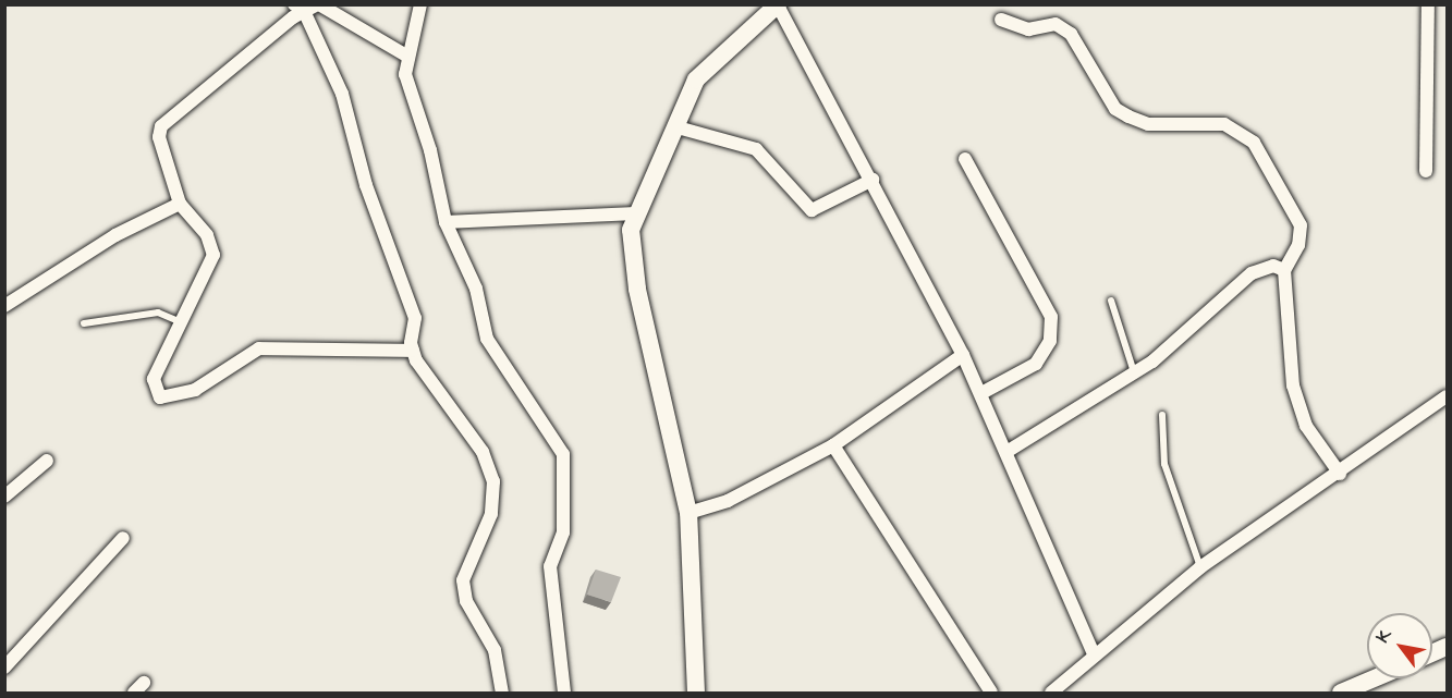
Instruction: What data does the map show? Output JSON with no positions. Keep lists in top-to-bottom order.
{
  "north": "top left"
}
